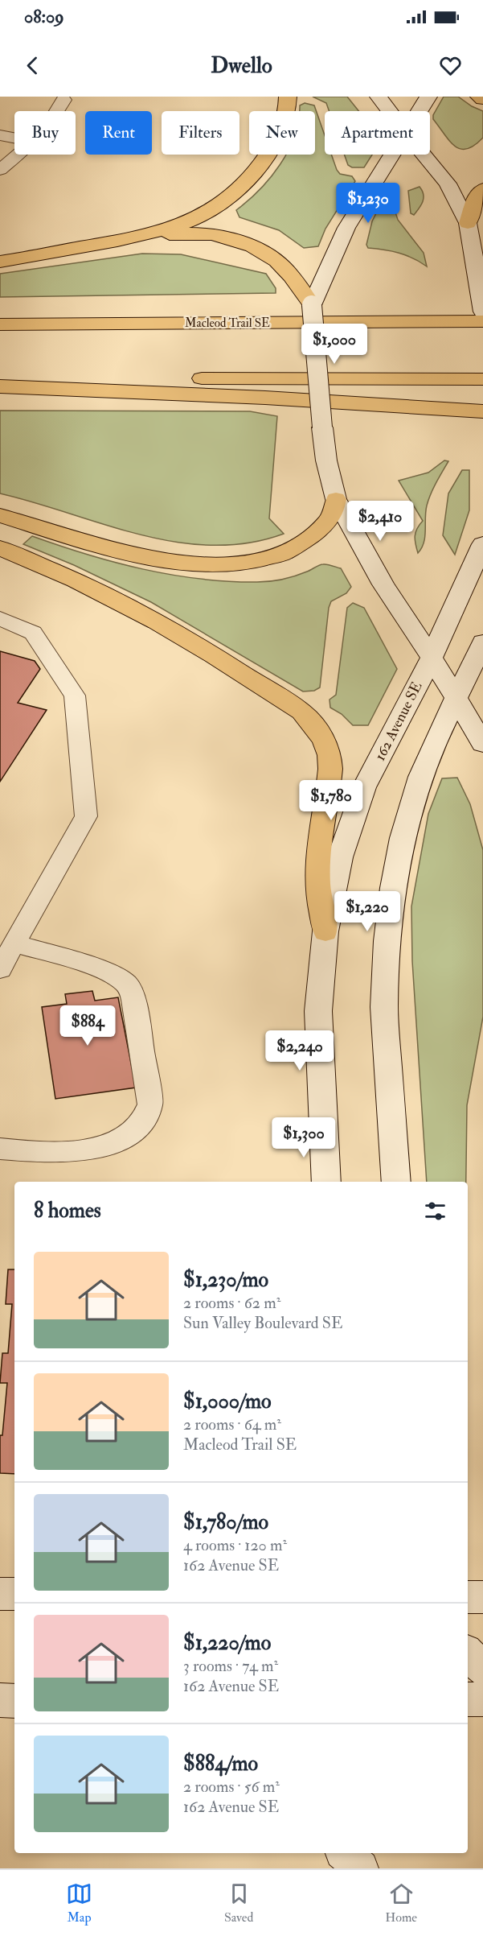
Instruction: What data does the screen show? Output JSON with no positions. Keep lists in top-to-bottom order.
{
  "streets": {
    "highway": ["Macleod Trail SE"],
    "main road": ["162 Avenue SE"]
  },
  "page": {
    "status": "08:09",
    "header": "Dwello",
    "chip": [
      "Buy",
      "Rent",
      "Filters",
      "New",
      "Apartment"
    ],
    "price": [
      "$1,230",
      "$1,000",
      "$2,410",
      "$1,780",
      "$1,220",
      "$884",
      "$2,240",
      "$1,300"
    ],
    "heading": "8 homes",
    "list": [
      {
        "name": "$1,230/mo",
        "note": "2 rooms · 62 m² · Sun Valley Boulevard SE"
      },
      {
        "name": "$1,000/mo",
        "note": "2 rooms · 64 m² · Macleod Trail SE"
      },
      {
        "name": "$1,780/mo",
        "note": "4 rooms · 120 m² · 162 Avenue SE"
      },
      {
        "name": "$1,220/mo",
        "note": "3 rooms · 74 m² · 162 Avenue SE"
      },
      {
        "name": "$884/mo",
        "note": "2 rooms · 56 m² · 162 Avenue SE"
      }
    ],
    "tabs": ["Map", "Saved", "Home"]
  }
}
